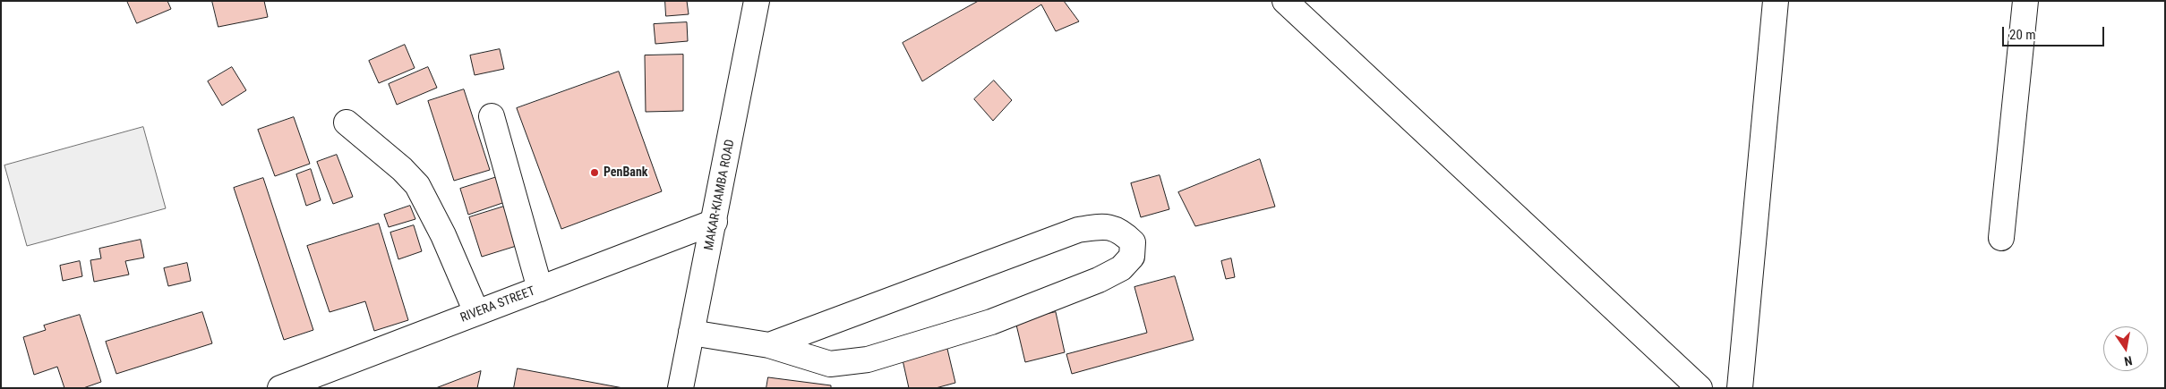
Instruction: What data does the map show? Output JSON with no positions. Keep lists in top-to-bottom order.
{
  "streets": {
    "street": ["MAKAR-KIAMBA ROAD", "RIVERA STREET"]
  },
  "crossings": [
    ["MAKAR-KIAMBA ROAD", "RIVERA STREET"]
  ],
  "places": ["PenBank"],
  "scale_bar": "20 m",
  "north": "bottom"
}
